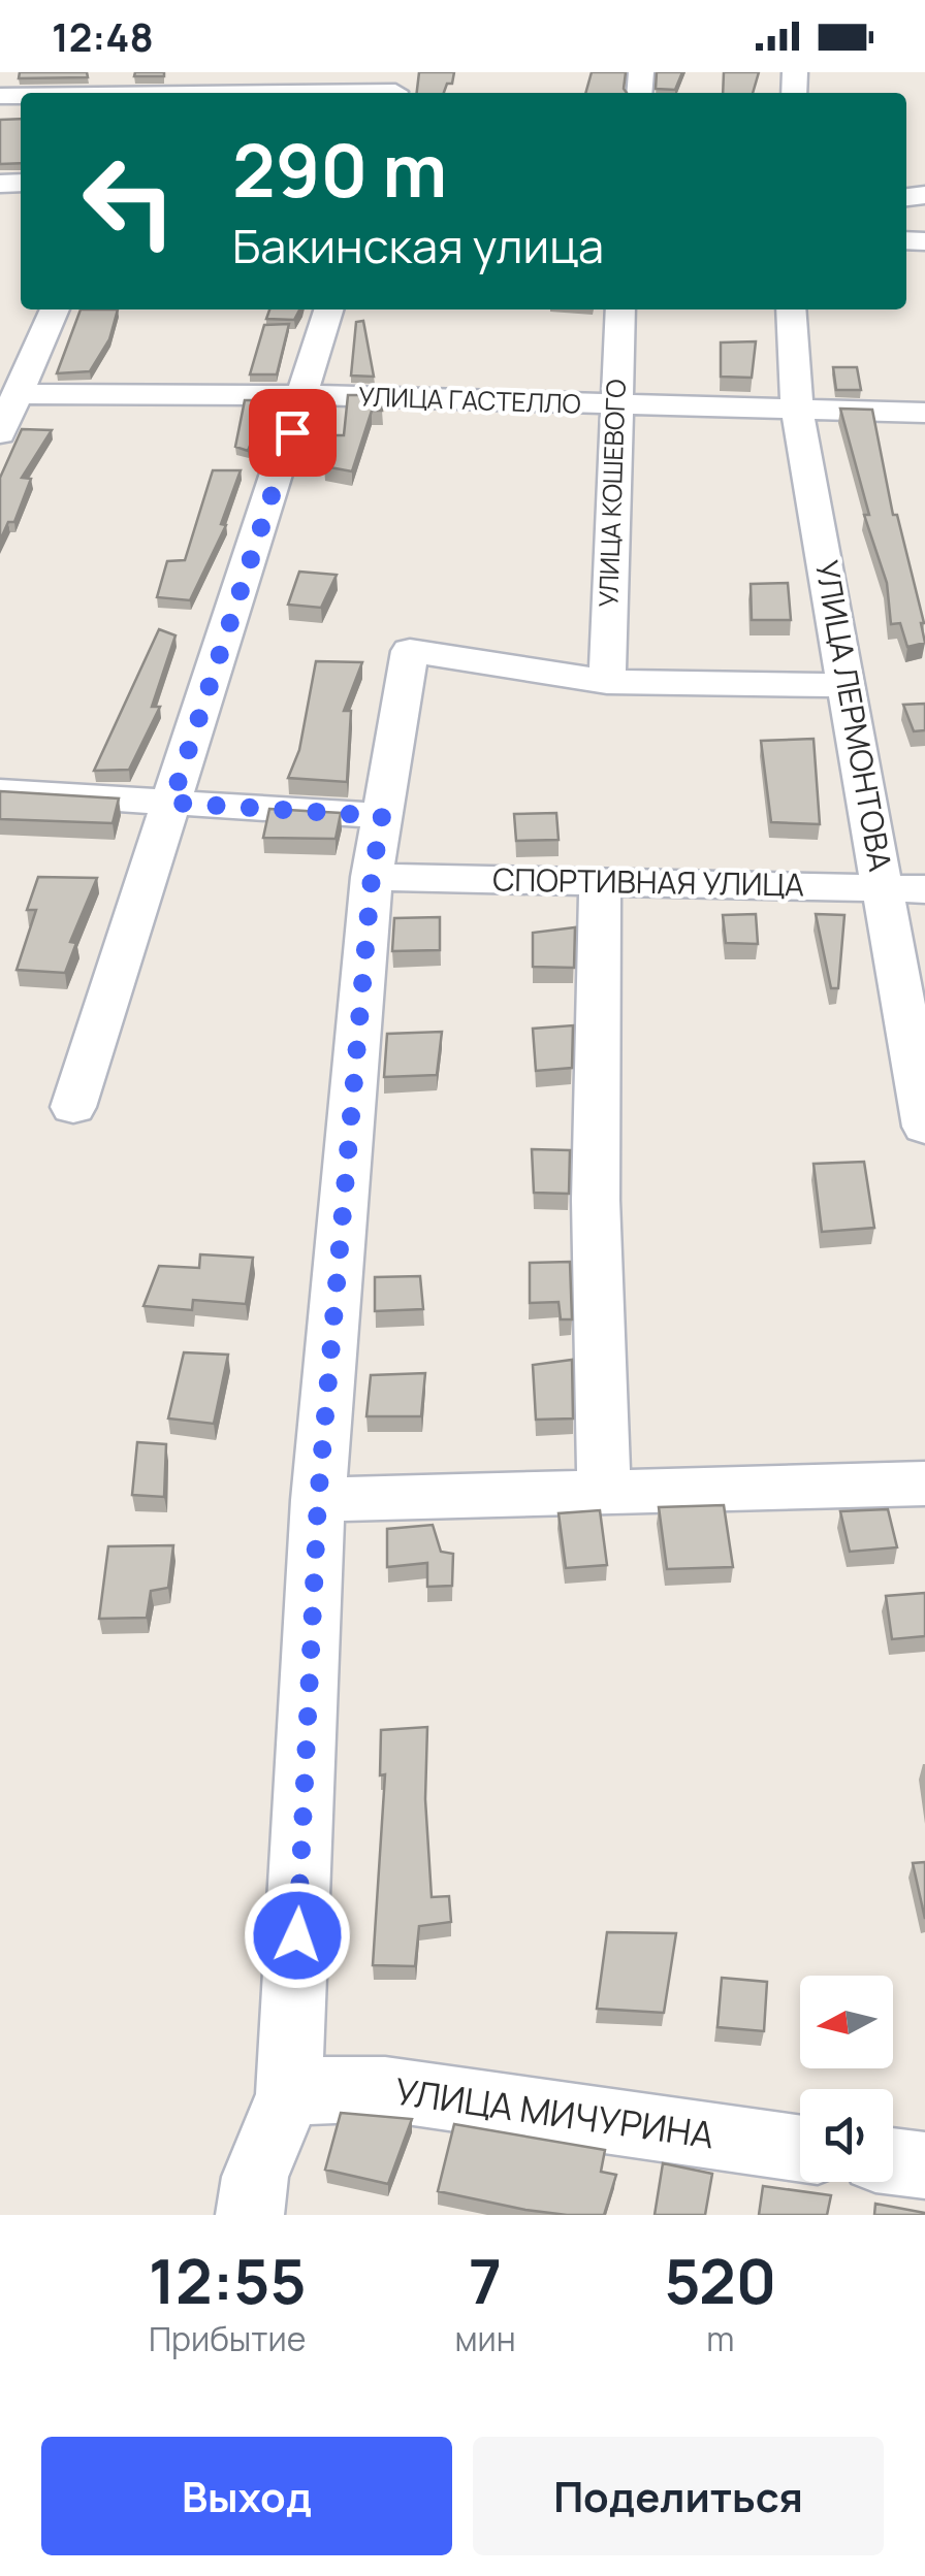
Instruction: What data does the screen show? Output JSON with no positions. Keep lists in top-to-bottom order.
{
  "streets": {
    "street": [
      "УЛИЦА ГАСТЕЛЛО",
      "УЛИЦА КОШЕВОГО",
      "УЛИЦА ЛЕРМОНТОВА",
      "СПОРТИВНАЯ УЛИЦА",
      "УЛИЦА МИЧУРИНА"
    ]
  },
  "crossings": [
    ["УЛИЦА ГАСТЕЛЛО", "УЛИЦА КОШЕВОГО"],
    ["УЛИЦА ГАСТЕЛЛО", "УЛИЦА ЛЕРМОНТОВА"],
    ["УЛИЦА ЛЕРМОНТОВА", "СПОРТИВНАЯ УЛИЦА"]
  ],
  "north": "left",
  "page": {
    "status": "12:48",
    "turn": ["290 m", "Бакинская улица"],
    "eta": [
      "12:55",
      "Прибытие",
      "7",
      "мин",
      "520",
      "m"
    ],
    "buttons": ["Выход", "Поделиться"]
  }
}
